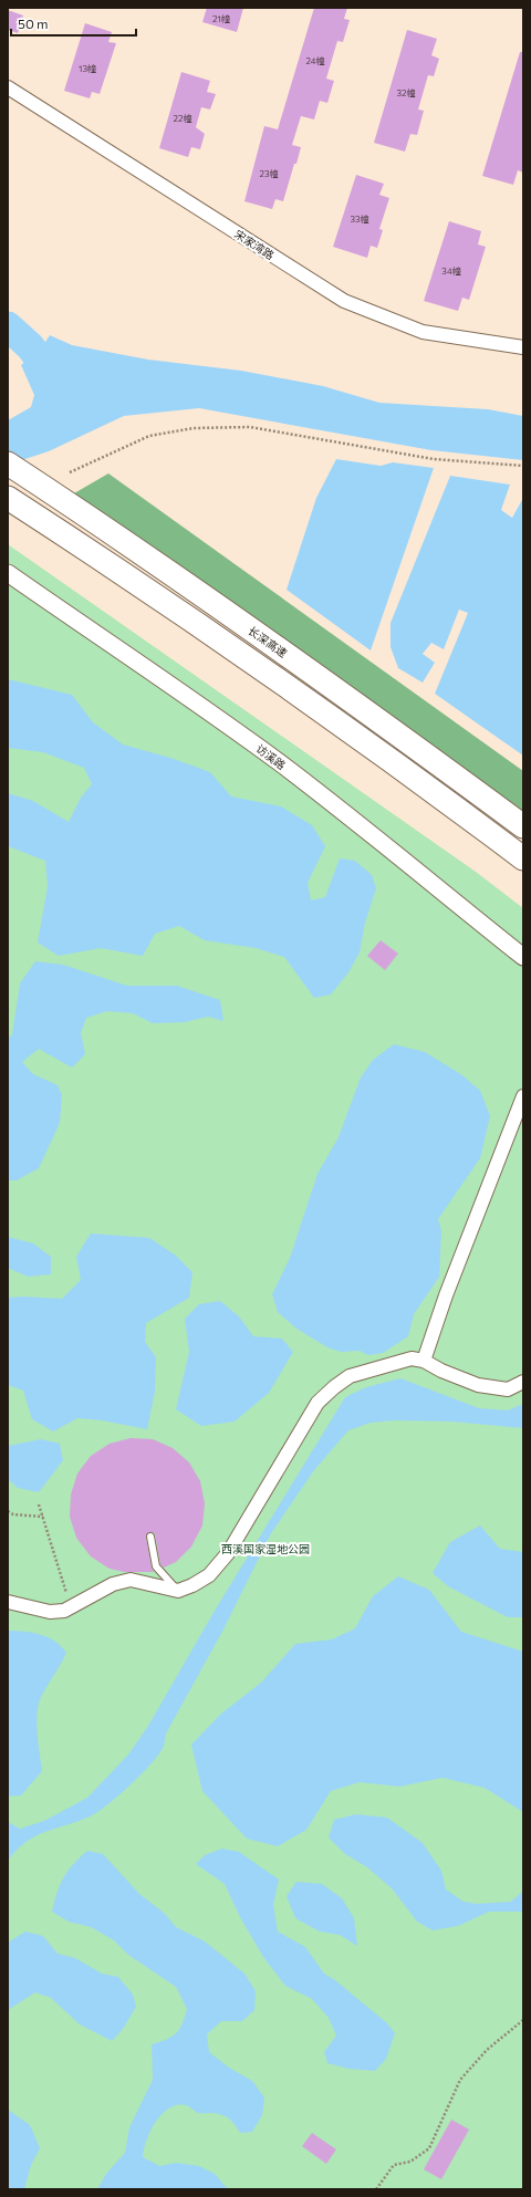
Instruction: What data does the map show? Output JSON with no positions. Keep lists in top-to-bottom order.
{
  "streets": {
    "highway": ["长深高速"],
    "street": ["宋家湾路", "访溪路"]
  },
  "parks": ["西溪国家湿地公园"],
  "house_numbers": [
    "21幢",
    "24幢",
    "13幢",
    "32幢",
    "22幢",
    "23幢",
    "33幢",
    "34幢"
  ],
  "scale_bar": "50 m"
}
